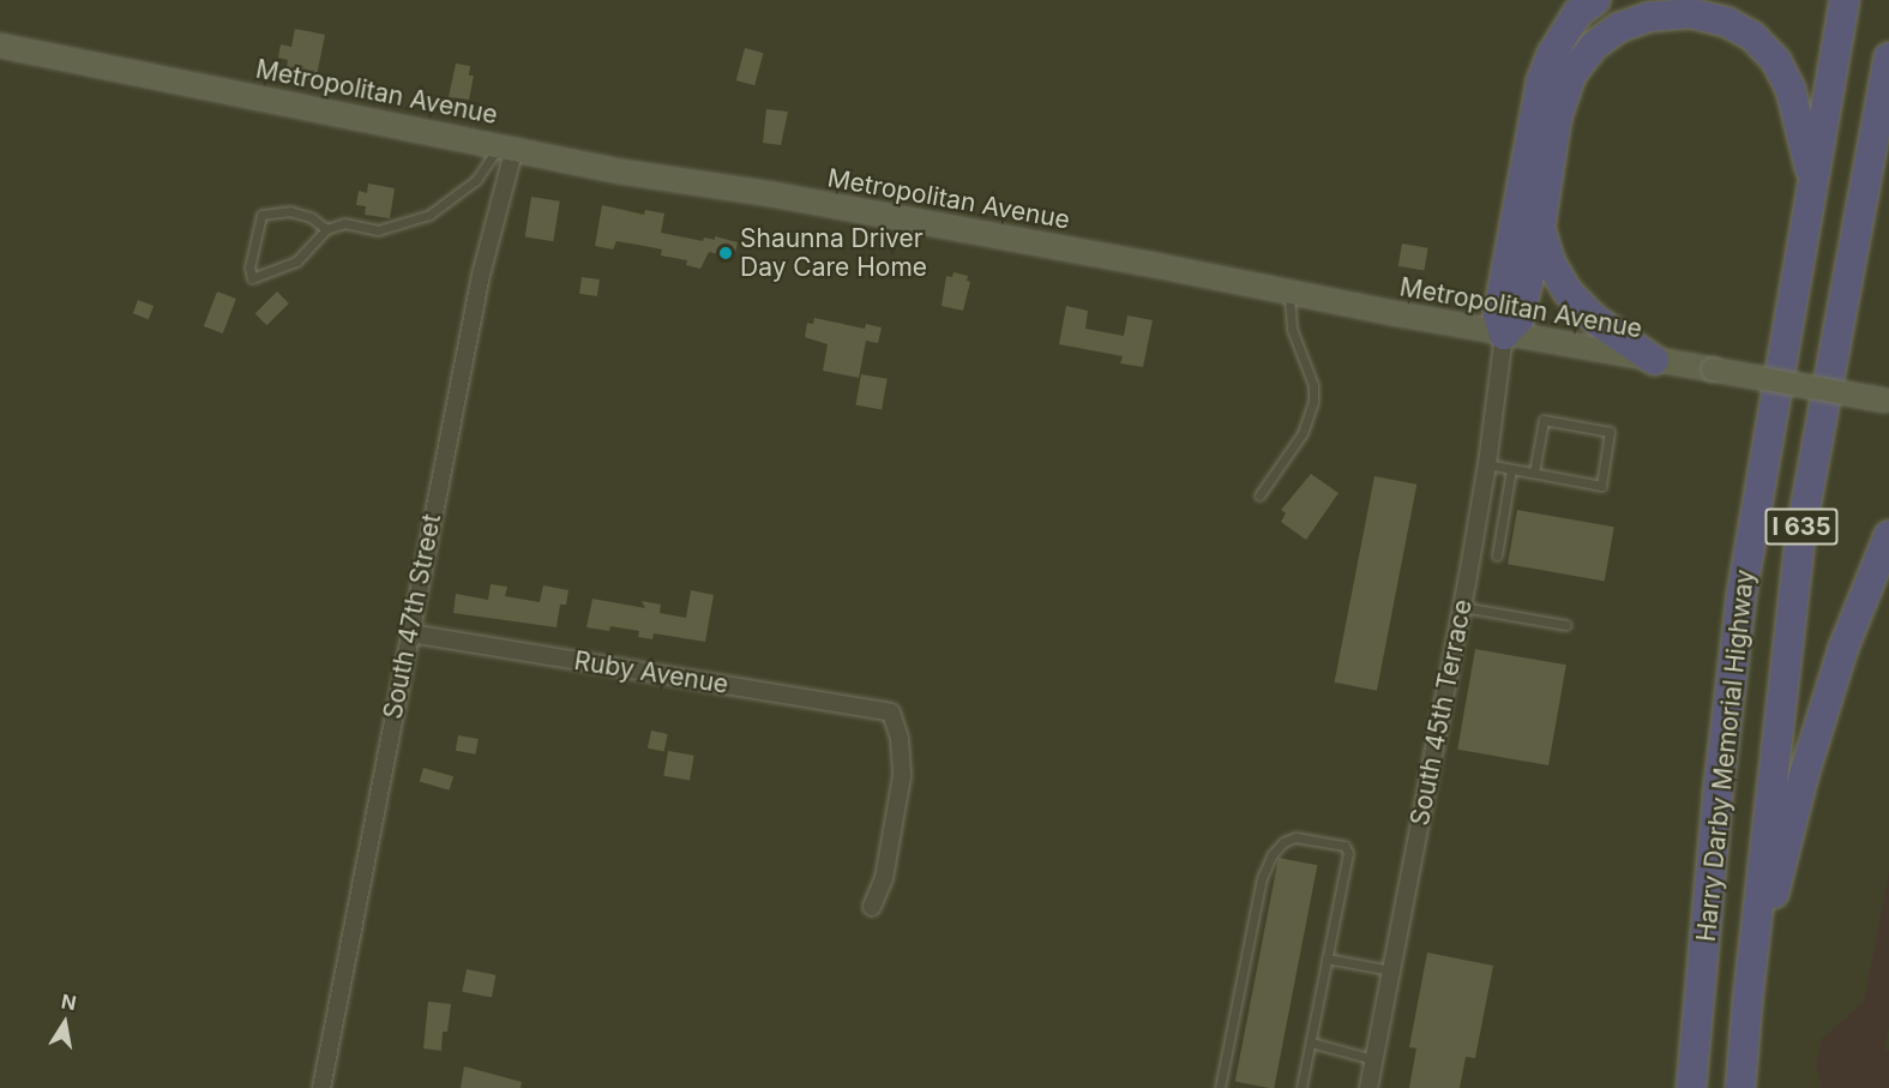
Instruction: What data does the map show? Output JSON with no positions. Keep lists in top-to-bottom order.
{
  "streets": {
    "highway": ["I 635", "Harry Darby Memorial Highway"],
    "main road": ["Metropolitan Avenue"],
    "street": ["South 47th Street", "Ruby Avenue", "South 45th Terrace"]
  },
  "crossings": [
    ["Metropolitan Avenue", "South 47th Street"],
    ["Metropolitan Avenue", "South 45th Terrace"],
    ["South 47th Street", "Ruby Avenue"]
  ],
  "places": ["Shaunna Driver Day Care Home"],
  "north": "top"
}
